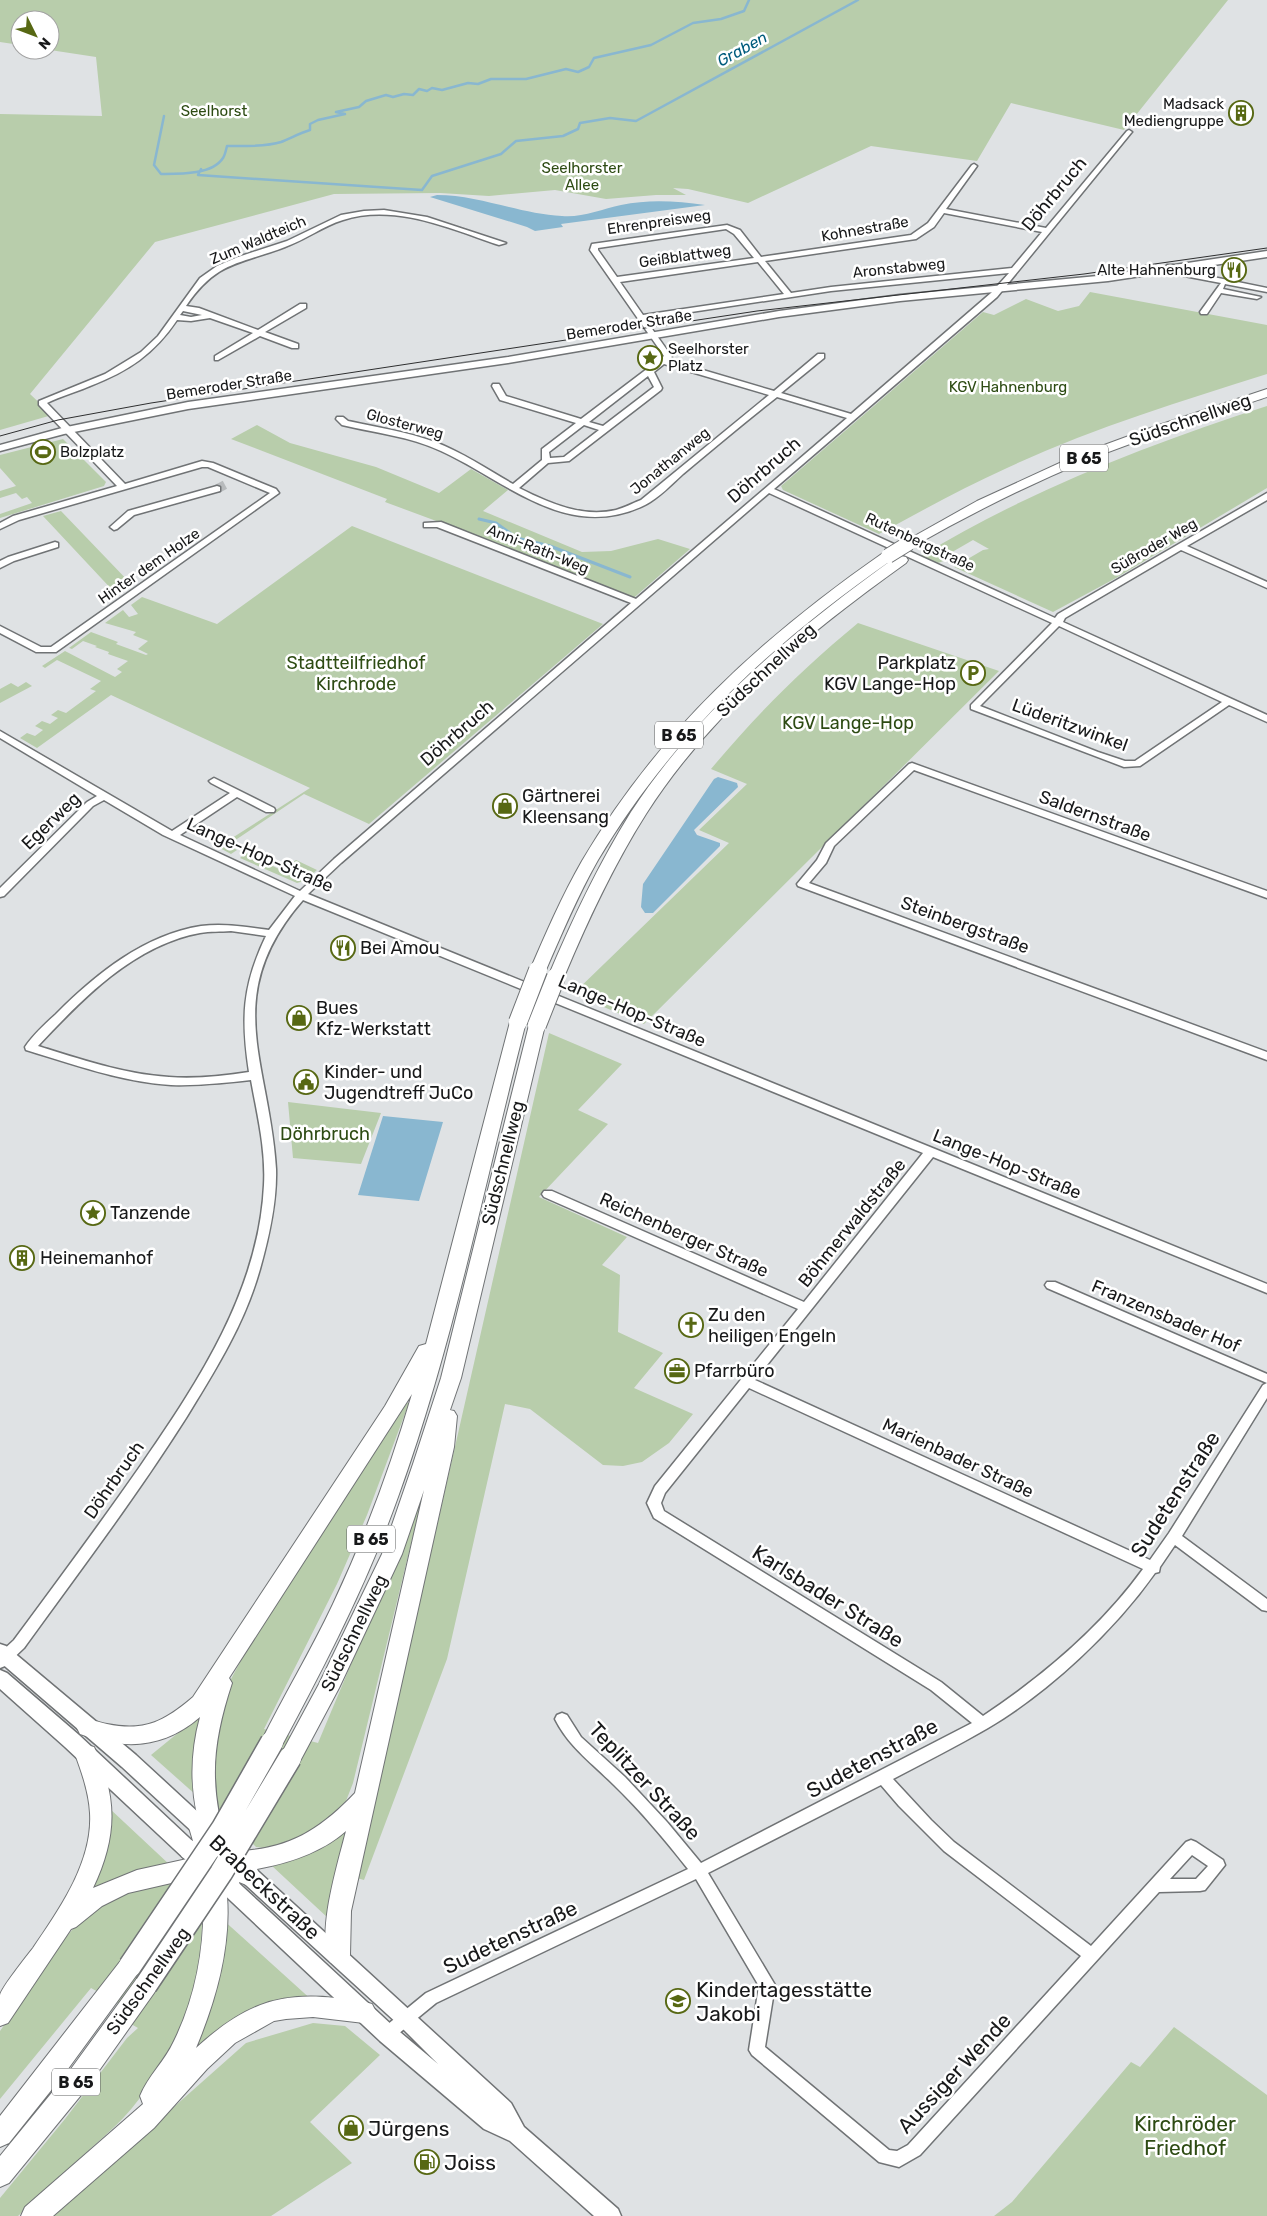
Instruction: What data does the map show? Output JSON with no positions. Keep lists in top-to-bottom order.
{
  "streets": {
    "highway": ["Südschnellweg", "B 65"],
    "main road": ["Bemeroder Straße", "Brabeckstraße"],
    "street": [
      "Döhrbruch",
      "Ehrenpreisweg",
      "Kohnestraße",
      "Zum Waldteich",
      "Geißblattweg",
      "Aronstabweg",
      "Glosterweg",
      "Jonathanweg",
      "Rutenbergstraße",
      "Süßroder Weg",
      "Anni-Rath-Weg",
      "Hinter dem Holze",
      "Lüderitzwinkel",
      "Saldernstraße",
      "Egerweg",
      "Lange-Hop-Straße",
      "Steinbergstraße",
      "Böhmerwaldstraße",
      "Reichenberger Straße",
      "Franzensbader Hof",
      "Marienbader Straße",
      "Sudetenstraße",
      "Karlsbader Straße",
      "Teplitzer Straße",
      "Aussiger Wende"
    ]
  },
  "crossings": [
    ["Döhrbruch", "Aronstabweg"],
    ["Döhrbruch", "Bemeroder Straße"],
    ["Döhrbruch", "Rutenbergstraße"],
    ["Döhrbruch", "Anni-Rath-Weg"],
    ["Döhrbruch", "Lange-Hop-Straße"],
    ["Döhrbruch", "Brabeckstraße"],
    ["Ehrenpreisweg", "Kohnestraße"],
    ["Ehrenpreisweg", "Geißblattweg"],
    ["Kohnestraße", "Geißblattweg"],
    ["Zum Waldteich", "Bemeroder Straße"],
    ["Glosterweg", "Jonathanweg"],
    ["Rutenbergstraße", "Süßroder Weg"],
    ["Rutenbergstraße", "Lüderitzwinkel"],
    ["Süßroder Weg", "Lüderitzwinkel"],
    ["Saldernstraße", "Steinbergstraße"],
    ["Egerweg", "Lange-Hop-Straße"],
    ["Lange-Hop-Straße", "Böhmerwaldstraße"],
    ["Böhmerwaldstraße", "Reichenberger Straße"],
    ["Böhmerwaldstraße", "Marienbader Straße"],
    ["Böhmerwaldstraße", "Karlsbader Straße"],
    ["Marienbader Straße", "Sudetenstraße"],
    ["Sudetenstraße", "Karlsbader Straße"],
    ["Sudetenstraße", "Teplitzer Straße"],
    ["Sudetenstraße", "Brabeckstraße"],
    ["Sudetenstraße", "Aussiger Wende"],
    ["Teplitzer Straße", "Aussiger Wende"]
  ],
  "water": ["Graben"],
  "parks": [
    "Seelhorst",
    "Seelhorster Allee",
    "KGV Hahnenburg",
    "Stadtteilfriedhof Kirchrode",
    "KGV Lange-Hop",
    "Döhrbruch",
    "Kirchröder Friedhof"
  ],
  "places": {
    "building": ["Madsack Mediengruppe", "Heinemanhof"],
    "restaurant": ["Alte Hahnenburg", "Bei Amou"],
    "place": ["Seelhorster Platz", "Tanzende"],
    "sports": ["Bolzplatz"],
    "parking": ["Parkplatz KGV Lange-Hop"],
    "shop": ["Gärtnerei Kleensang", "Bues Kfz-Werkstatt", "Jürgens"],
    "public building": ["Kinder- und Jugendtreff JuCo"],
    "church": ["Zu den heiligen Engeln"],
    "office": ["Pfarrbüro"],
    "school or university": ["Kindertagesstätte Jakobi"],
    "fuel station": ["Joiss"]
  },
  "north": "bottom right"
}
